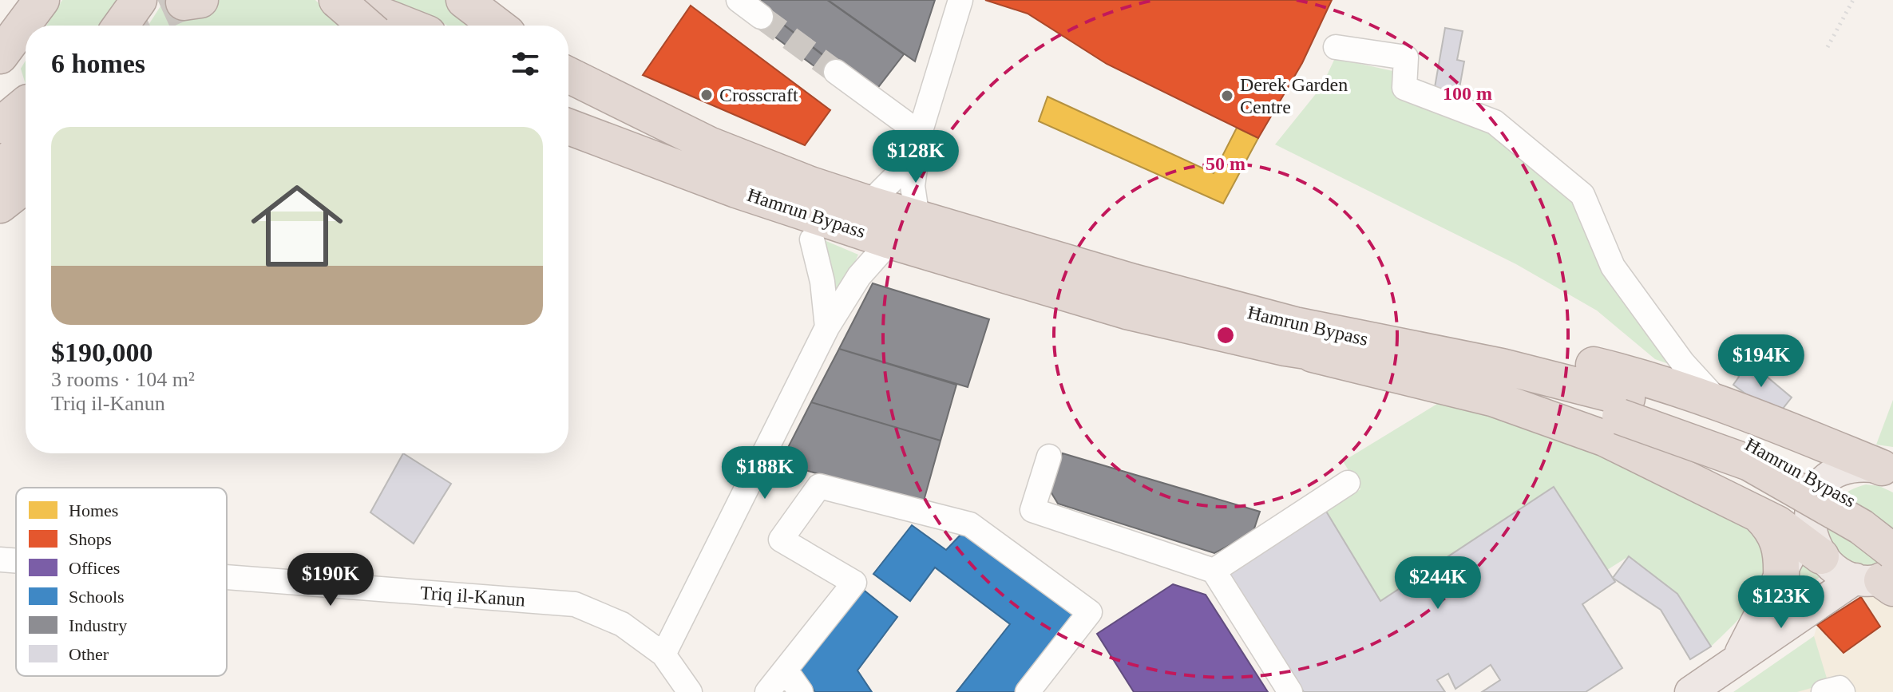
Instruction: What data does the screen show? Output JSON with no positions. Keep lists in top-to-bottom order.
{
  "streets": {
    "highway": ["Ħamrun Bypass"],
    "street": ["Triq il-Kanun"]
  },
  "places": ["Crosscraft", "Derek Garden Centre"],
  "legend": [
    "Homes",
    "Shops",
    "Offices",
    "Schools",
    "Industry",
    "Other"
  ],
  "page": {
    "heading": "6 homes",
    "list": [
      {
        "name": "$190,000",
        "note": "3 rooms · 104 m² · Triq il-Kanun"
      }
    ],
    "price": [
      "$128K",
      "$194K",
      "$188K",
      "$190K",
      "$244K",
      "$123K"
    ]
  },
  "rings": ["100 m", "50 m"]
}
